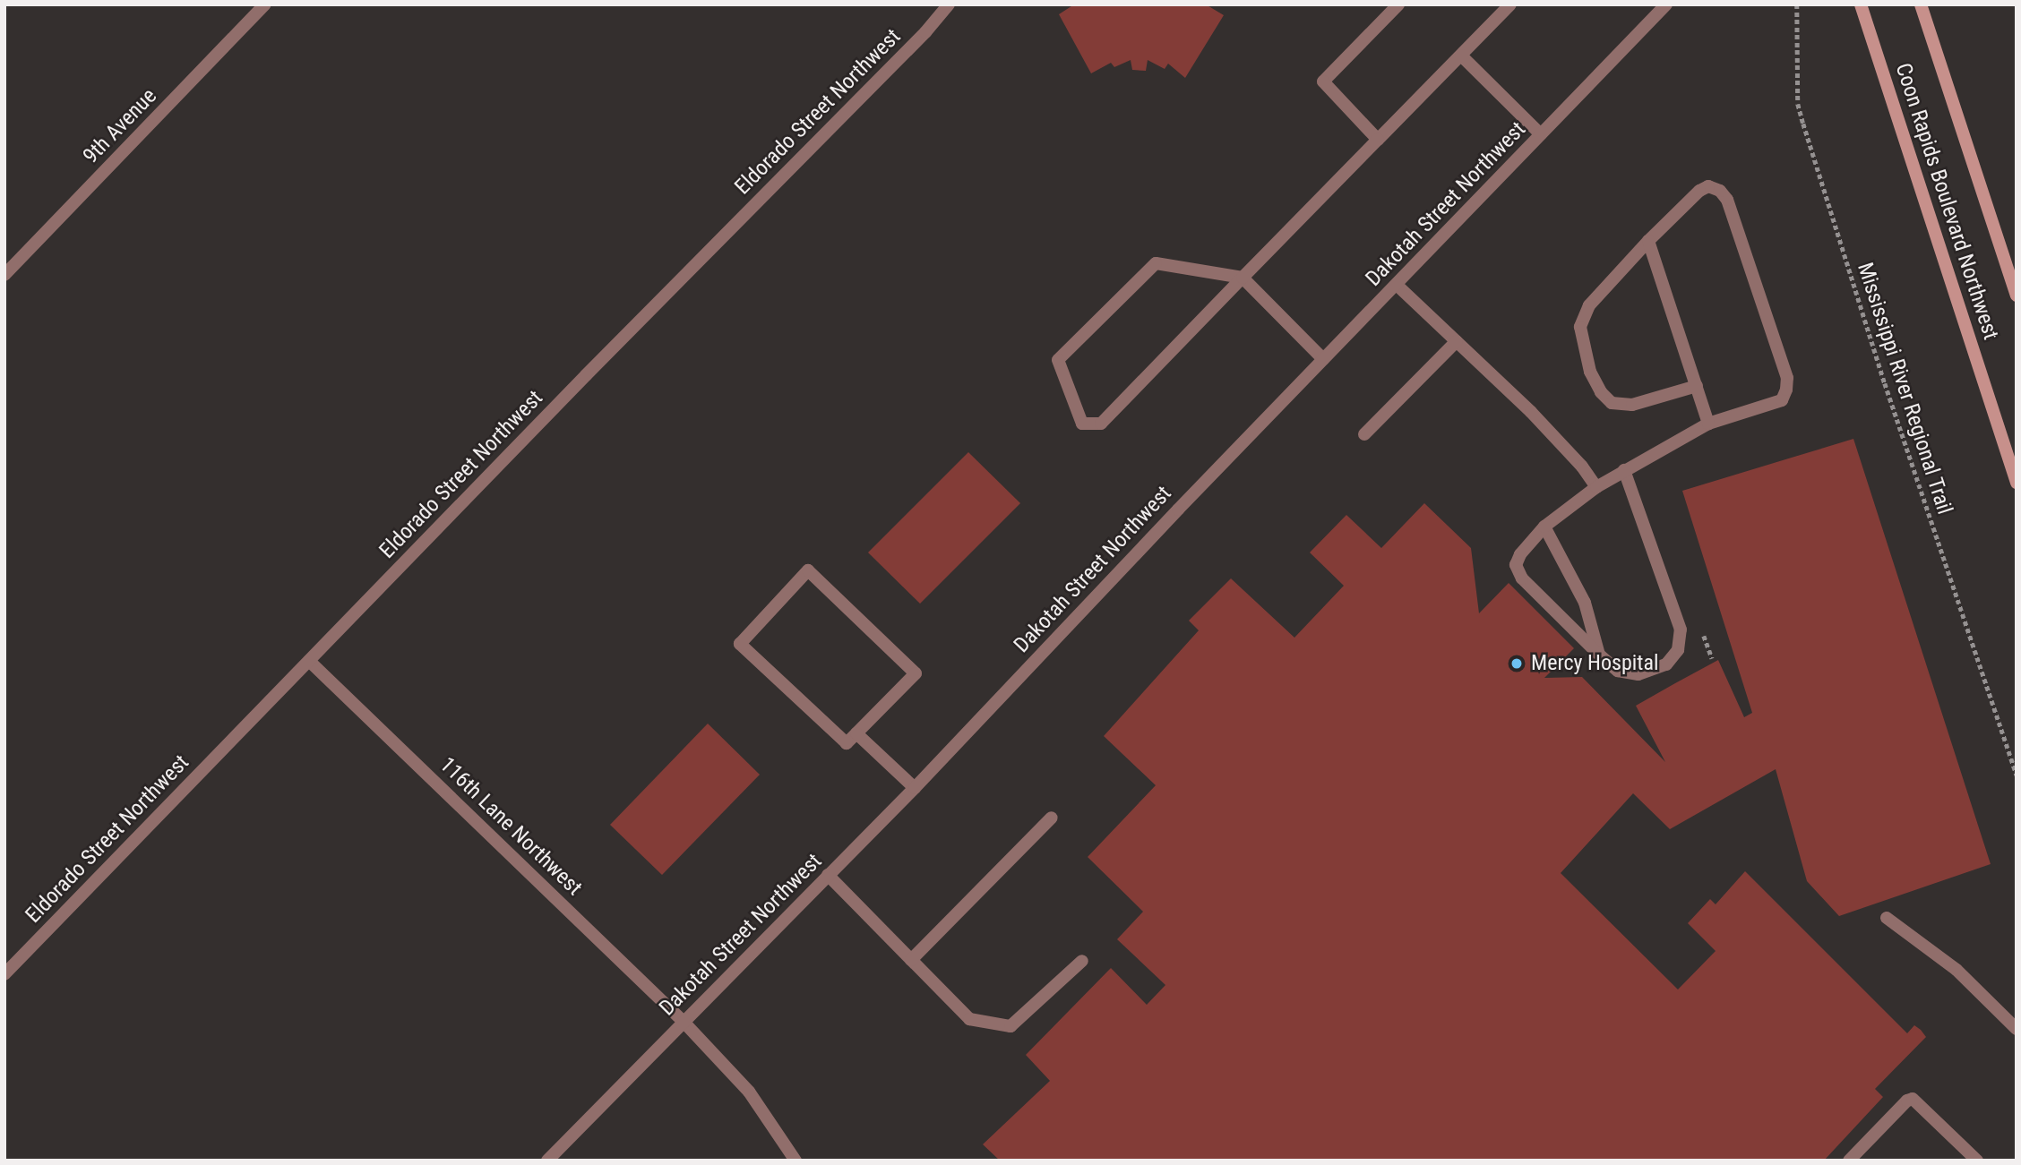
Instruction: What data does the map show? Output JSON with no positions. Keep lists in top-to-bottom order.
{
  "streets": {
    "main road": ["Coon Rapids Boulevard Northwest"],
    "street": [
      "Eldorado Street Northwest",
      "9th Avenue",
      "Dakotah Street Northwest",
      "116th Lane Northwest"
    ],
    "path": ["Mississippi River Regional Trail"]
  },
  "crossings": [
    ["Eldorado Street Northwest", "116th Lane Northwest"],
    ["Dakotah Street Northwest", "116th Lane Northwest"]
  ],
  "places": ["Mercy Hospital"]
}
